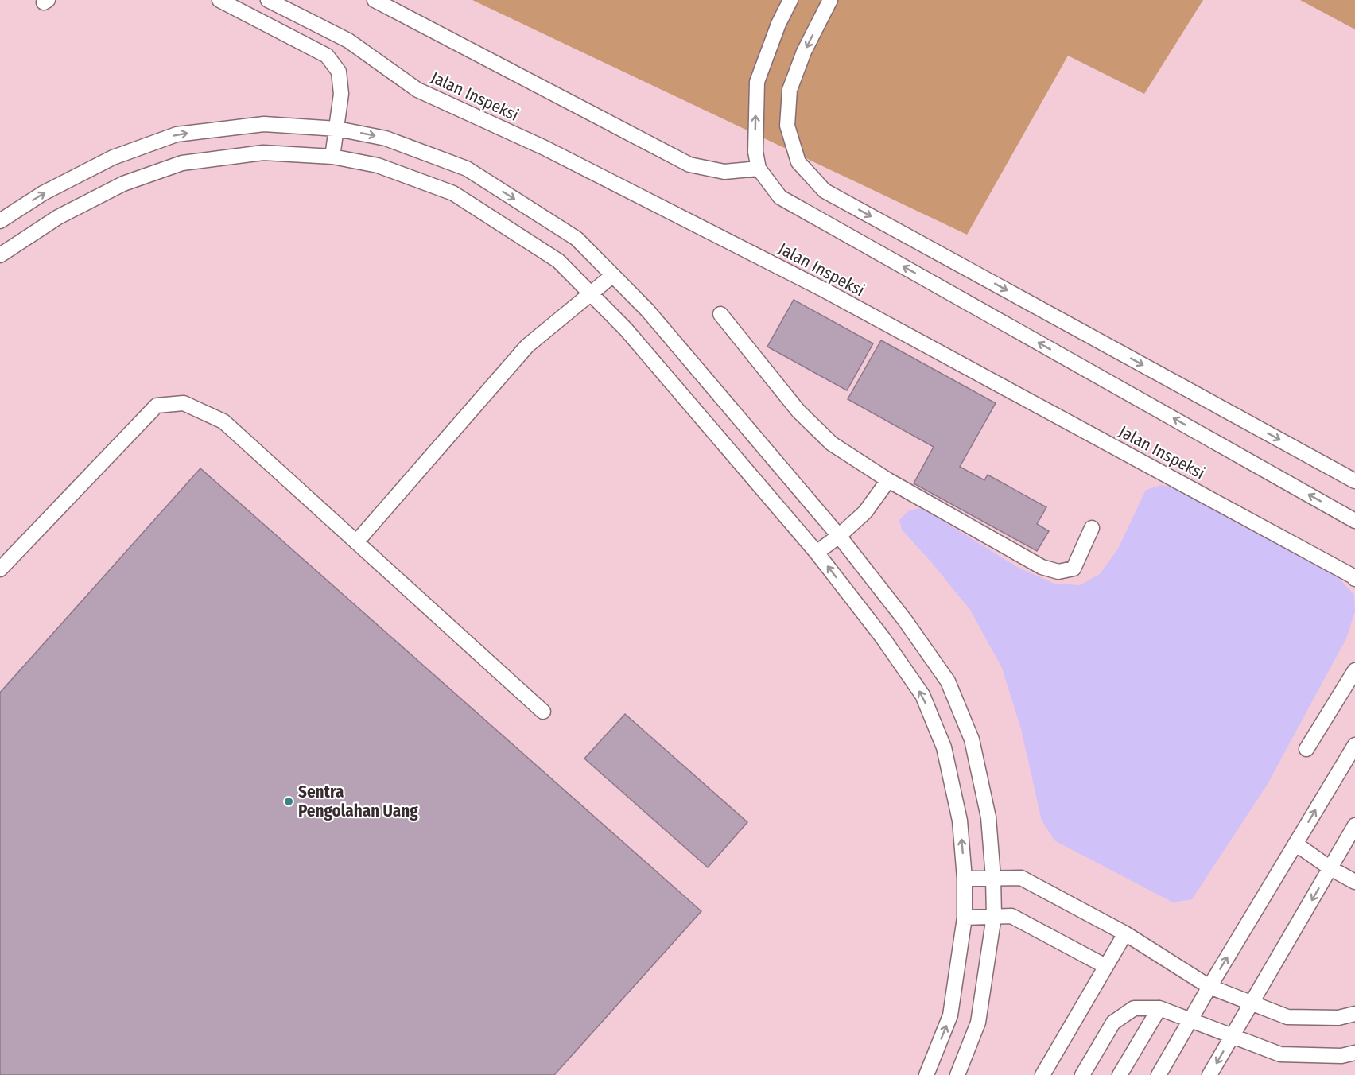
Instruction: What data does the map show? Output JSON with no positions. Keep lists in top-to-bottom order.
{
  "streets": {
    "lane": ["Jalan Inspeksi"]
  },
  "places": ["Sentra Pengolahan Uang"]
}
